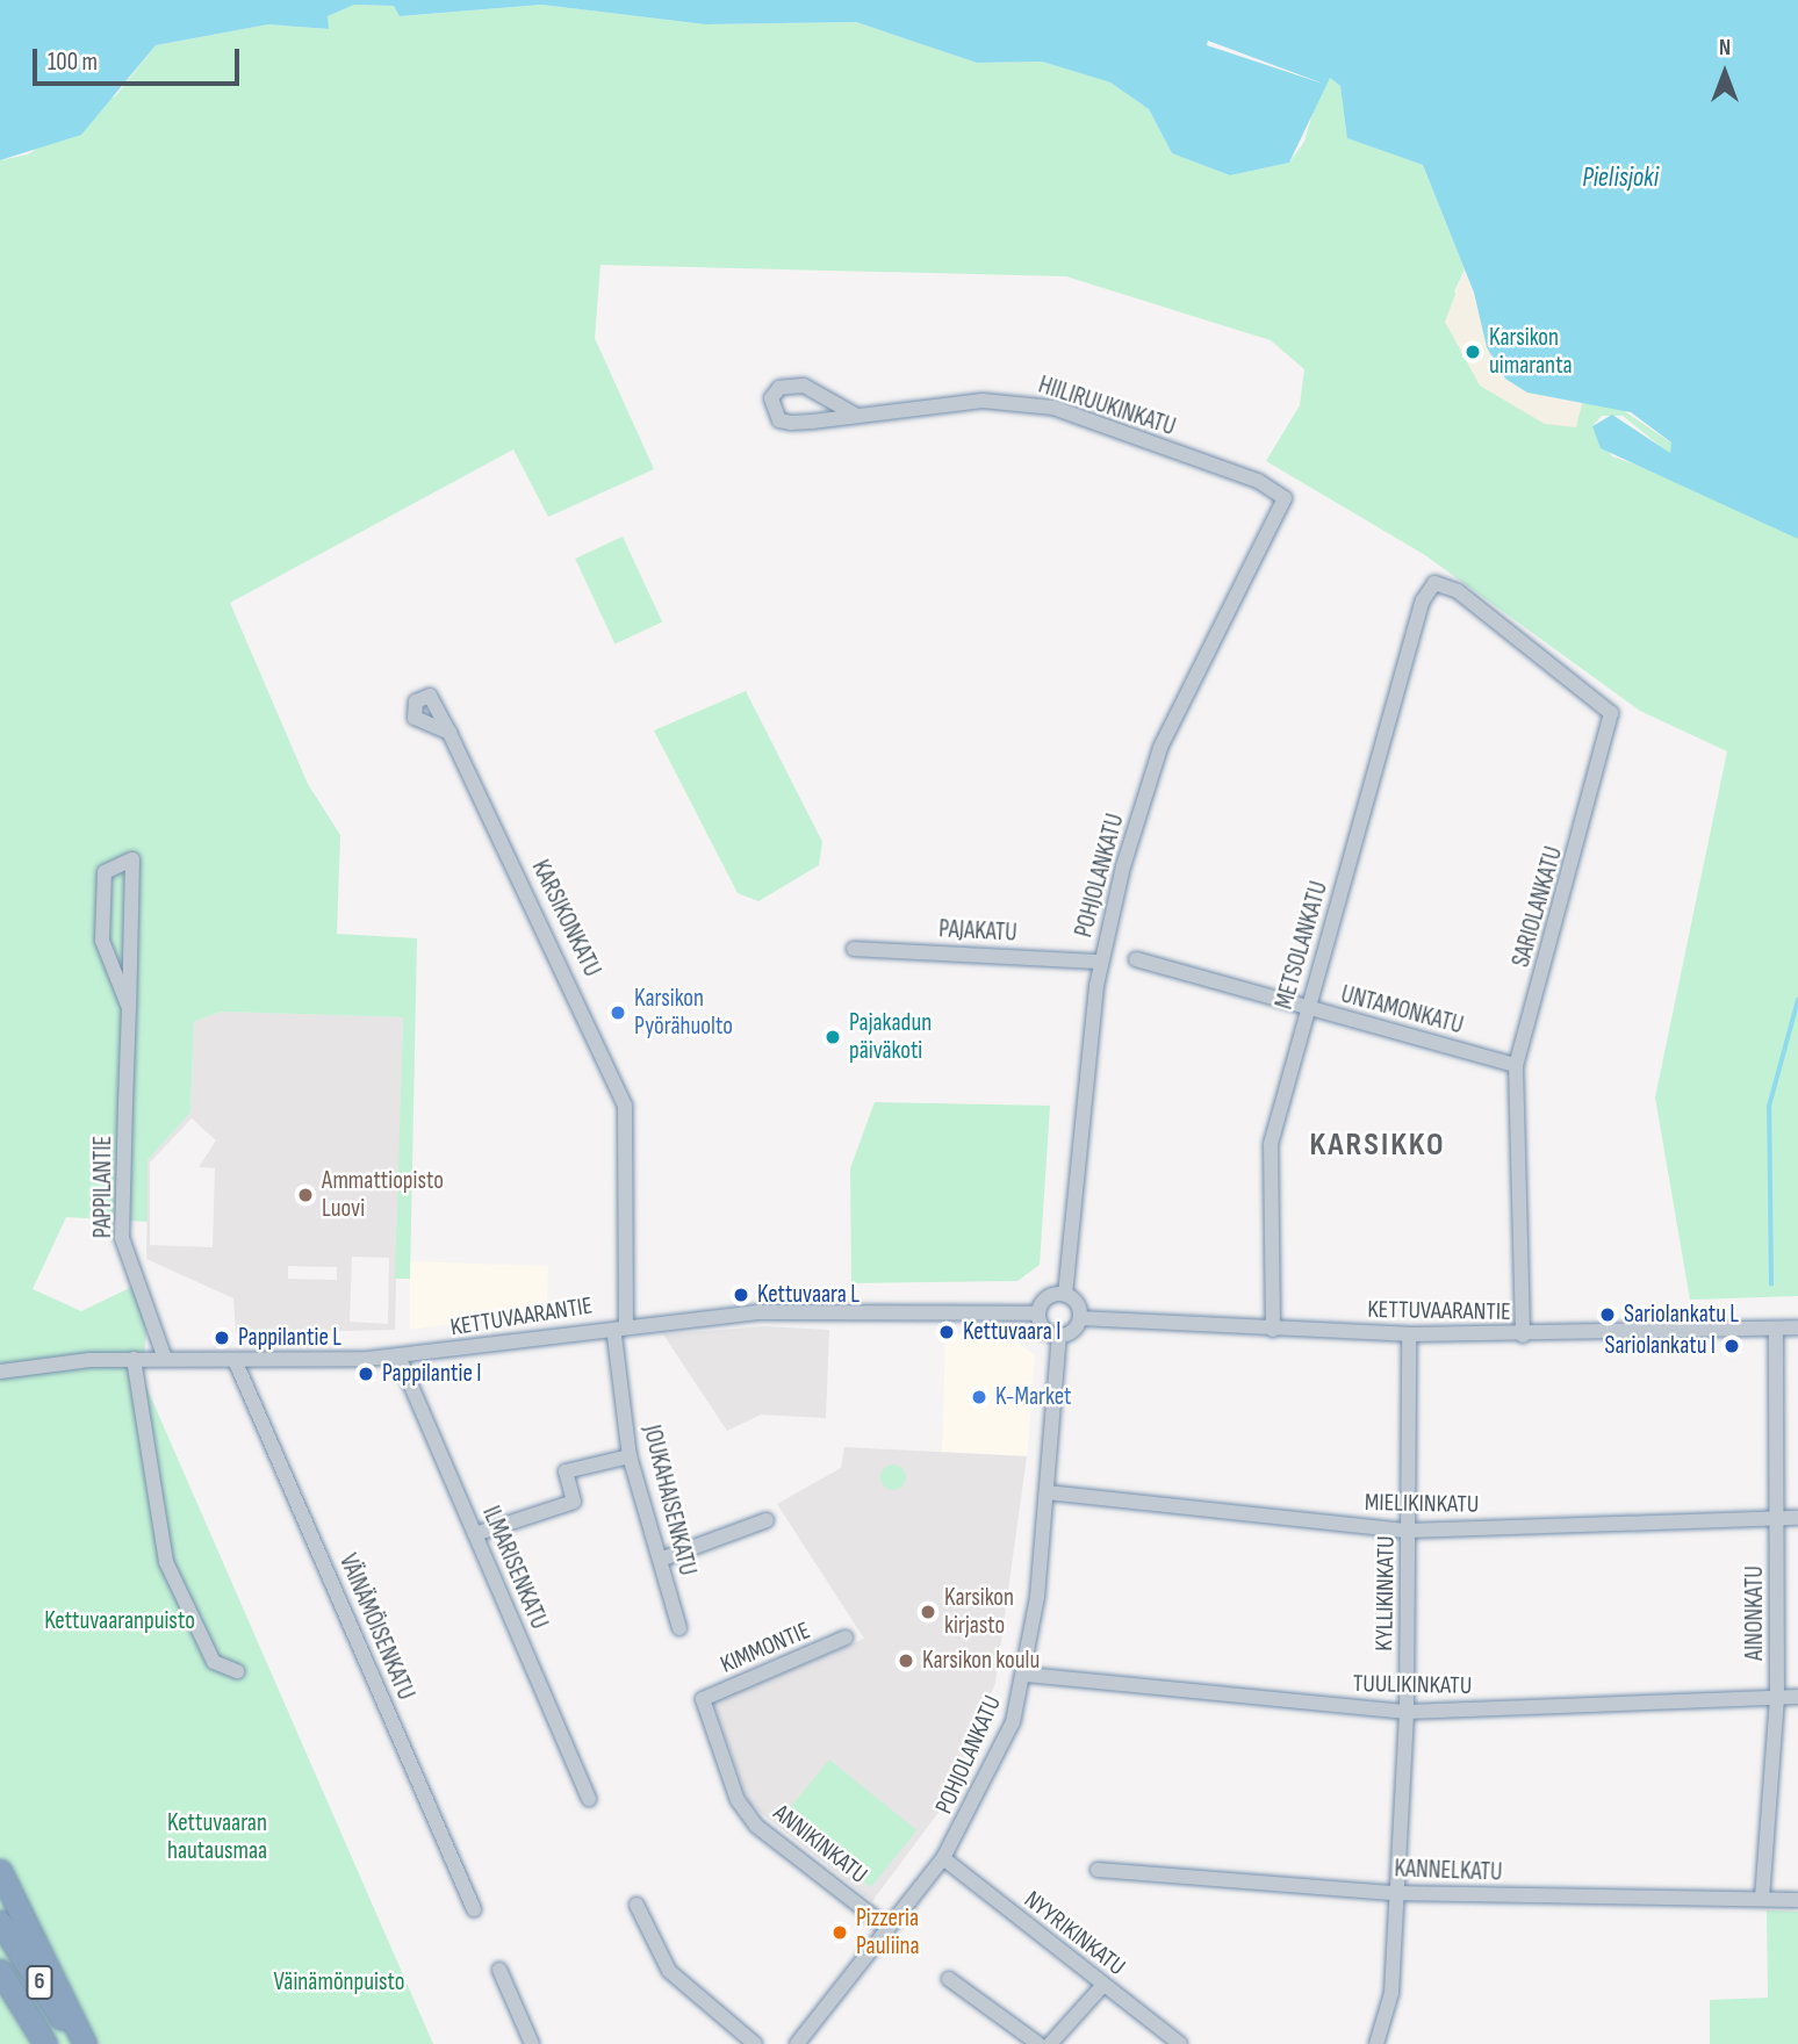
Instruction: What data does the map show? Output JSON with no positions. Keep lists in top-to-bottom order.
{
  "streets": {
    "highway": ["6"],
    "street": [
      "HIILIRUUKINKATU",
      "POHJOLANKATU",
      "SARIOLANKATU",
      "KARSIKONKATU",
      "PAJAKATU",
      "METSOLANKATU",
      "UNTAMONKATU",
      "PAPPILANTIE",
      "KETTUVAARANTIE",
      "JOUKAHAISENKATU",
      "MIELIKINKATU",
      "ILMARISENKATU",
      "KYLLIKINKATU",
      "AINONKATU",
      "VÄINÄMÖISENKATU",
      "KIMMONTIE",
      "TUULIKINKATU",
      "ANNIKINKATU",
      "KANNELKATU",
      "NYYRIKINKATU"
    ]
  },
  "crossings": [
    ["HIILIRUUKINKATU", "POHJOLANKATU"],
    ["POHJOLANKATU", "PAJAKATU"],
    ["POHJOLANKATU", "KETTUVAARANTIE"],
    ["POHJOLANKATU", "MIELIKINKATU"],
    ["POHJOLANKATU", "TUULIKINKATU"],
    ["POHJOLANKATU", "ANNIKINKATU"],
    ["POHJOLANKATU", "NYYRIKINKATU"],
    ["SARIOLANKATU", "METSOLANKATU"],
    ["SARIOLANKATU", "UNTAMONKATU"],
    ["SARIOLANKATU", "KETTUVAARANTIE"],
    ["KARSIKONKATU", "KETTUVAARANTIE"],
    ["METSOLANKATU", "UNTAMONKATU"],
    ["METSOLANKATU", "KETTUVAARANTIE"],
    ["PAPPILANTIE", "KETTUVAARANTIE"],
    ["KETTUVAARANTIE", "ILMARISENKATU"],
    ["KETTUVAARANTIE", "KYLLIKINKATU"],
    ["KETTUVAARANTIE", "AINONKATU"],
    ["KETTUVAARANTIE", "VÄINÄMÖISENKATU"],
    ["MIELIKINKATU", "KYLLIKINKATU"],
    ["MIELIKINKATU", "AINONKATU"],
    ["KYLLIKINKATU", "TUULIKINKATU"],
    ["KYLLIKINKATU", "KANNELKATU"],
    ["AINONKATU", "TUULIKINKATU"],
    ["AINONKATU", "KANNELKATU"],
    ["KIMMONTIE", "ANNIKINKATU"]
  ],
  "districts": ["KARSIKKO"],
  "water": ["Pielisjoki"],
  "parks": ["Kettuvaaranpuisto", "Kettuvaaran hautausmaa", "Väinämönpuisto"],
  "places": [
    "Karsikon uimaranta",
    "Karsikon Pyörähuolto",
    "Pajakadun päiväkoti",
    "Ammattiopisto Luovi",
    "Kettuvaara L",
    "Sariolankatu L",
    "Kettuvaara I",
    "Pappilantie L",
    "Sariolankatu I",
    "Pappilantie I",
    "K-Market",
    "Karsikon kirjasto",
    "Karsikon koulu",
    "Pizzeria Pauliina"
  ],
  "scale_bar": "100 m",
  "north": "top"
}
